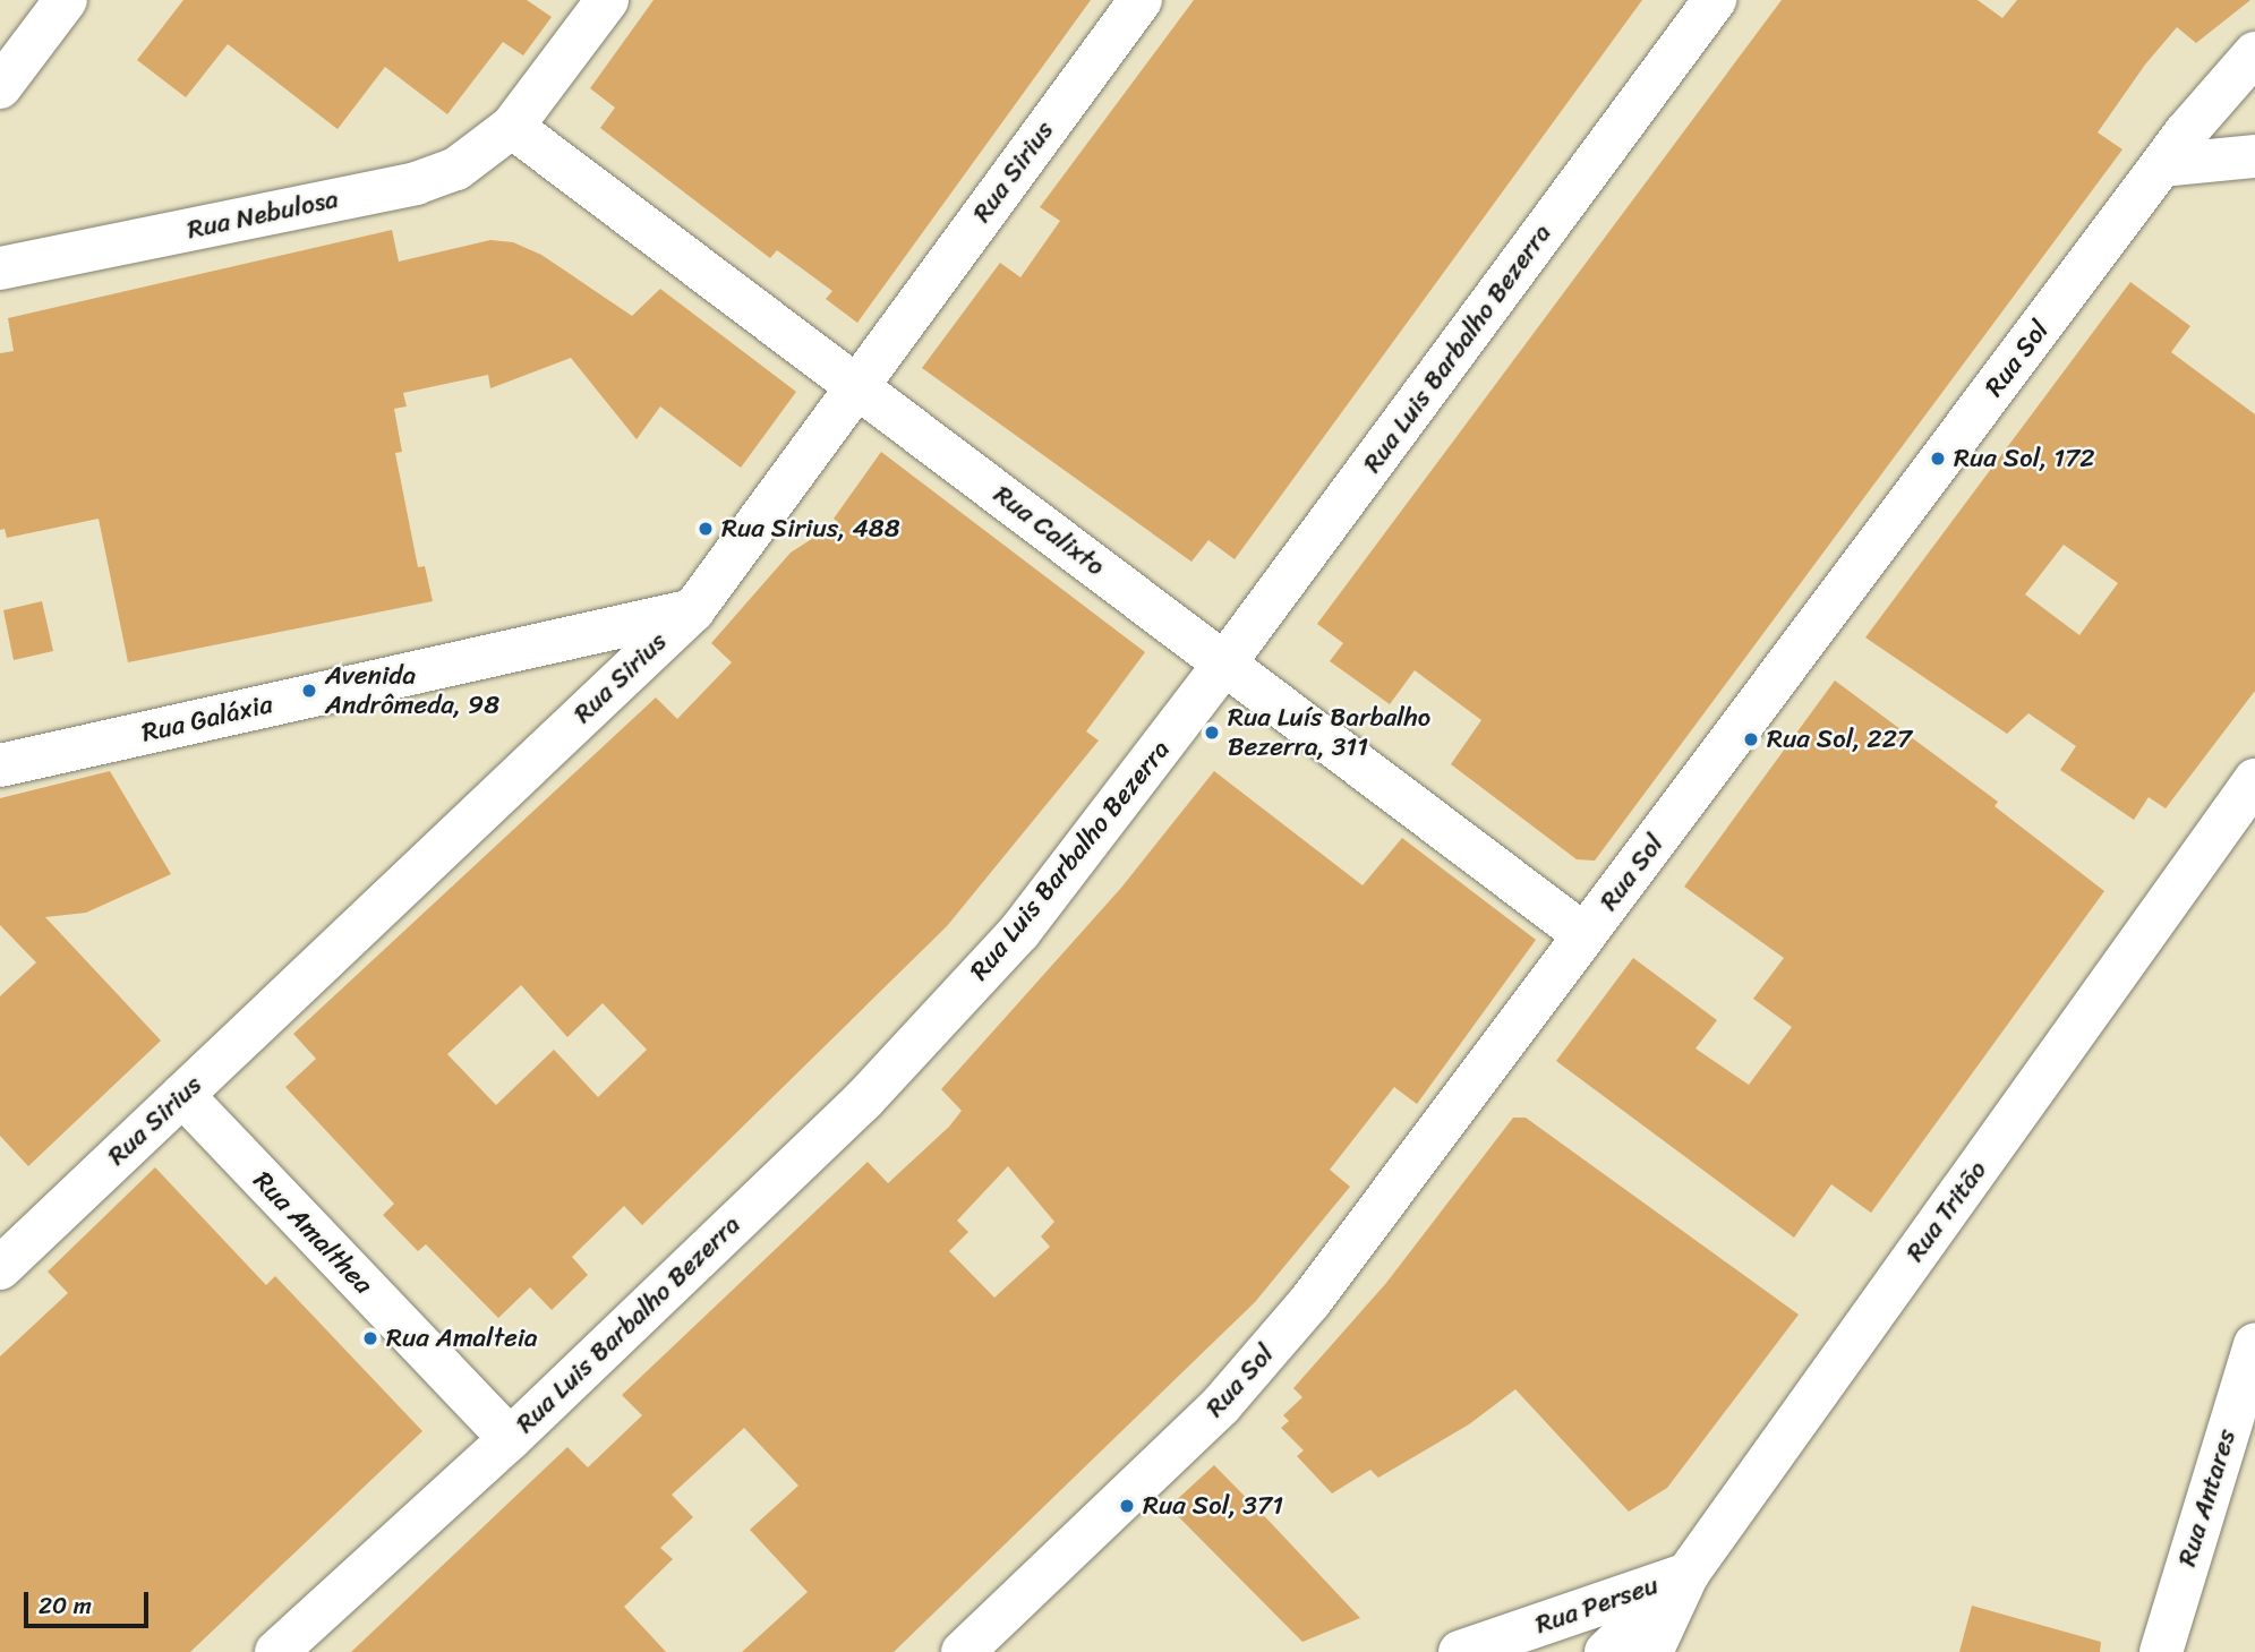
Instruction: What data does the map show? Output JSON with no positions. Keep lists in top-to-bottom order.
{
  "streets": {
    "street": [
      "Rua Sirius",
      "Rua Nebulosa",
      "Rua Luis Barbalho Bezerra",
      "Rua Sol",
      "Rua Calixto",
      "Rua Galáxia",
      "Rua Tritão",
      "Rua Amalthea",
      "Rua Antares",
      "Rua Perseu"
    ]
  },
  "crossings": [
    ["Rua Sirius", "Rua Calixto"],
    ["Rua Sirius", "Rua Galáxia"],
    ["Rua Sirius", "Rua Amalthea"],
    ["Rua Nebulosa", "Rua Calixto"],
    ["Rua Luis Barbalho Bezerra", "Rua Calixto"],
    ["Rua Luis Barbalho Bezerra", "Rua Amalthea"],
    ["Rua Sol", "Rua Calixto"],
    ["Rua Tritão", "Rua Perseu"]
  ],
  "places": [
    "Rua Sol, 172",
    "Rua Sirius, 488",
    "Avenida Andrômeda, 98",
    "Rua Luís Barbalho Bezerra, 311",
    "Rua Sol, 227",
    "Rua Amalteia",
    "Rua Sol, 371"
  ],
  "scale_bar": "20 m"
}
